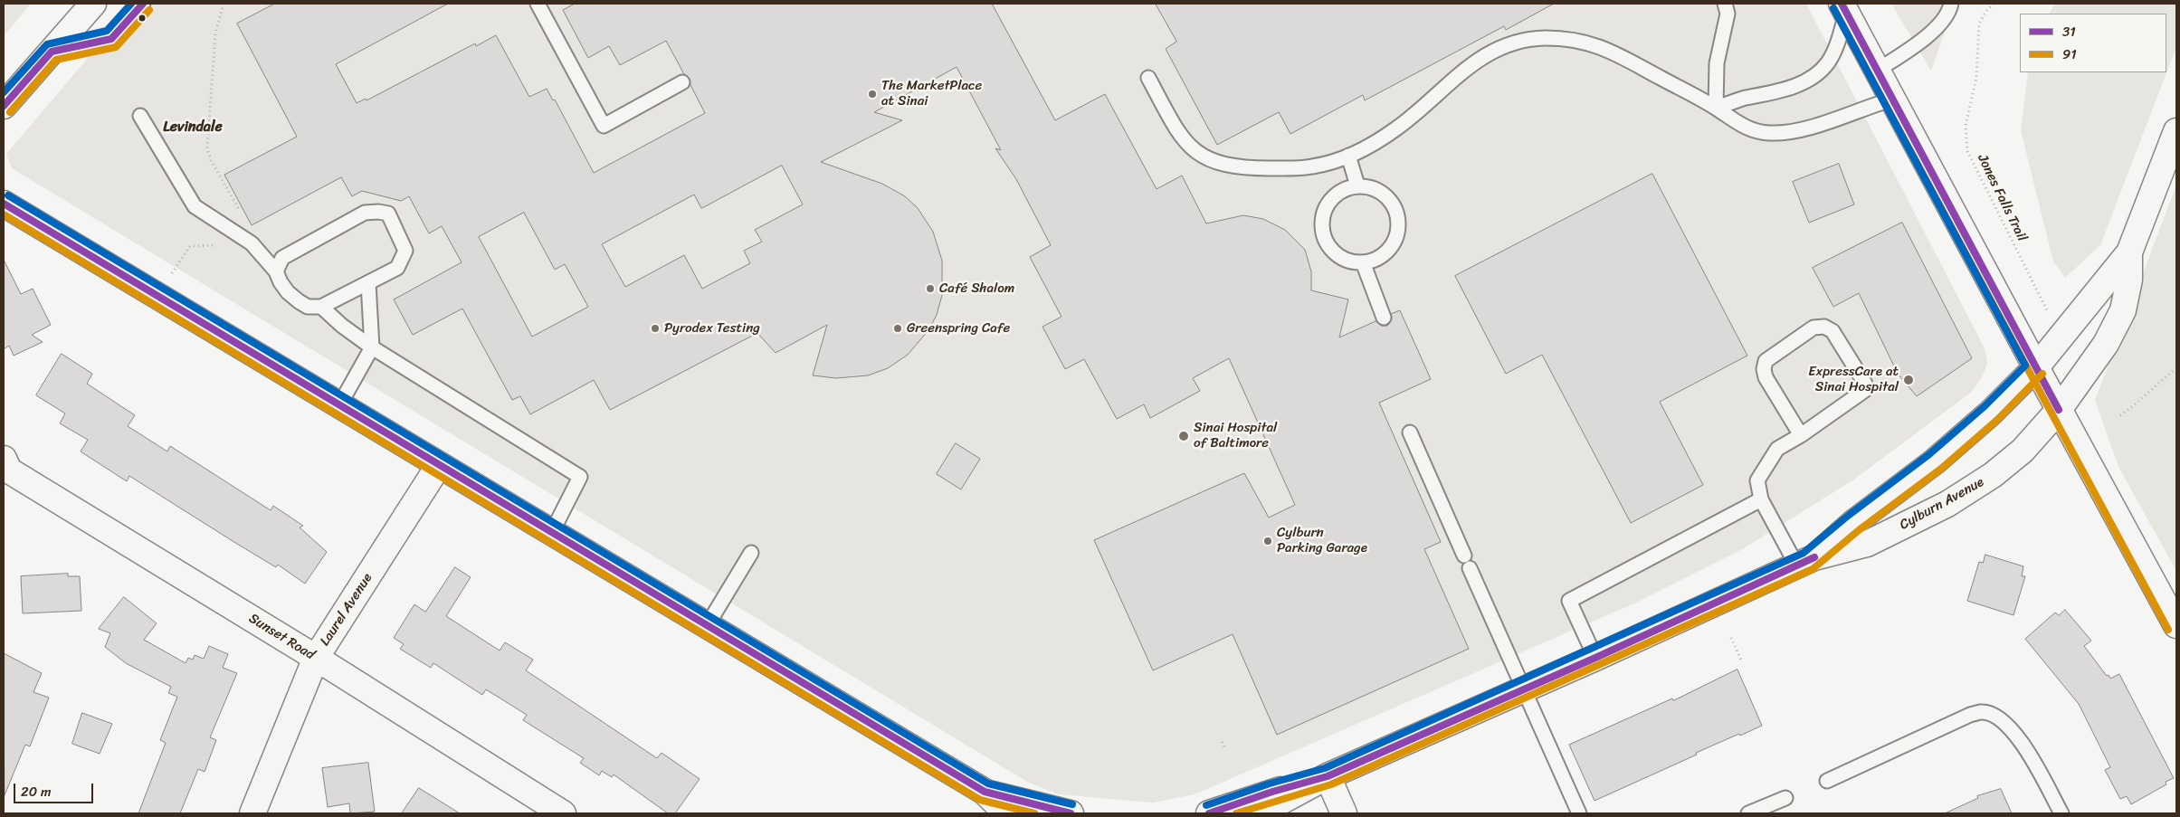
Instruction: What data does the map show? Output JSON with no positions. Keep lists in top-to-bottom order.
{
  "streets": {
    "street": ["Cylburn Avenue", "Laurel Avenue", "Sunset Road"],
    "path": ["Jones Falls Trail"]
  },
  "crossings": [
    ["Laurel Avenue", "Sunset Road"]
  ],
  "districts": ["Levindale"],
  "places": [
    "The MarketPlace at Sinai",
    "Café Shalom",
    "Pyrodex Testing",
    "Greenspring Cafe",
    "ExpressCare at Sinai Hospital",
    "Sinai Hospital of Baltimore",
    "Cylburn Parking Garage"
  ],
  "lines": ["transit line 31", "transit line 91"],
  "legend": ["31", "91"],
  "scale_bar": "20 m"
}
